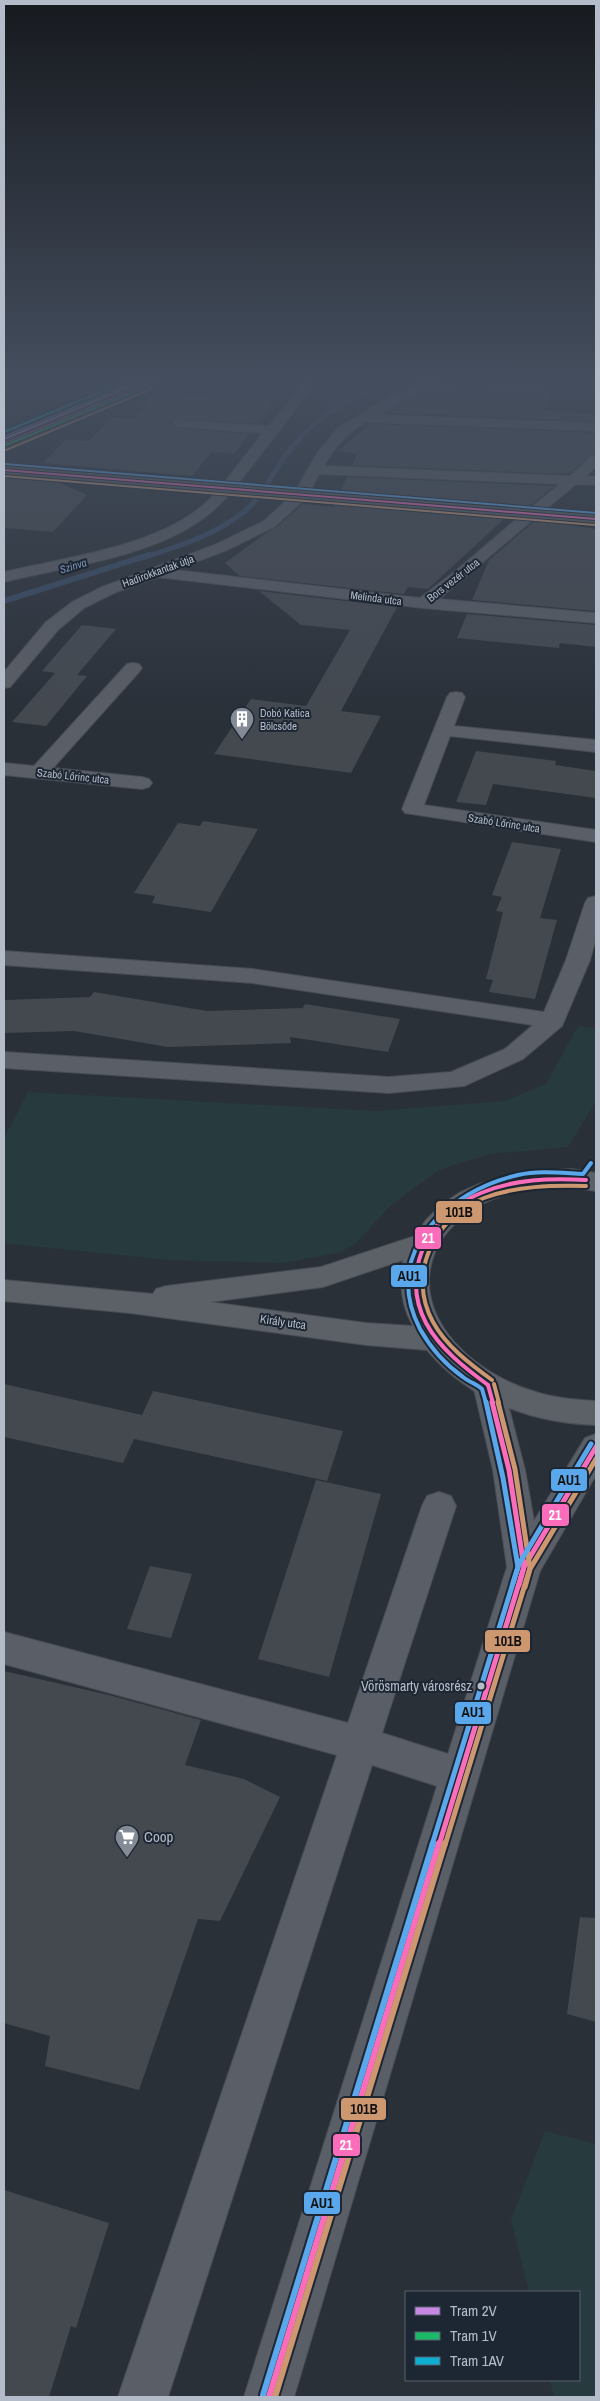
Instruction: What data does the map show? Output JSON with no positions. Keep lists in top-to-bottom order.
{
  "streets": {
    "main road": ["Király utca"],
    "street": [
      "Hadirokkantak útja",
      "Bors vezér utca",
      "Melinda utca",
      "Szabó Lőrinc utca"
    ]
  },
  "crossings": [
    ["Hadirokkantak útja", "Melinda utca"],
    ["Bors vezér utca", "Melinda utca"]
  ],
  "water": ["Szinva"],
  "places": {
    "building": ["Dobó Katica Bölcsőde"],
    "other": ["Vörösmarty városrész"],
    "supermarket": ["Coop"]
  },
  "lines": ["transit line 21", "transit line 101B", "transit line AU1"],
  "legend": ["Tram 2V", "Tram 1V", "Tram 1AV"]
}
